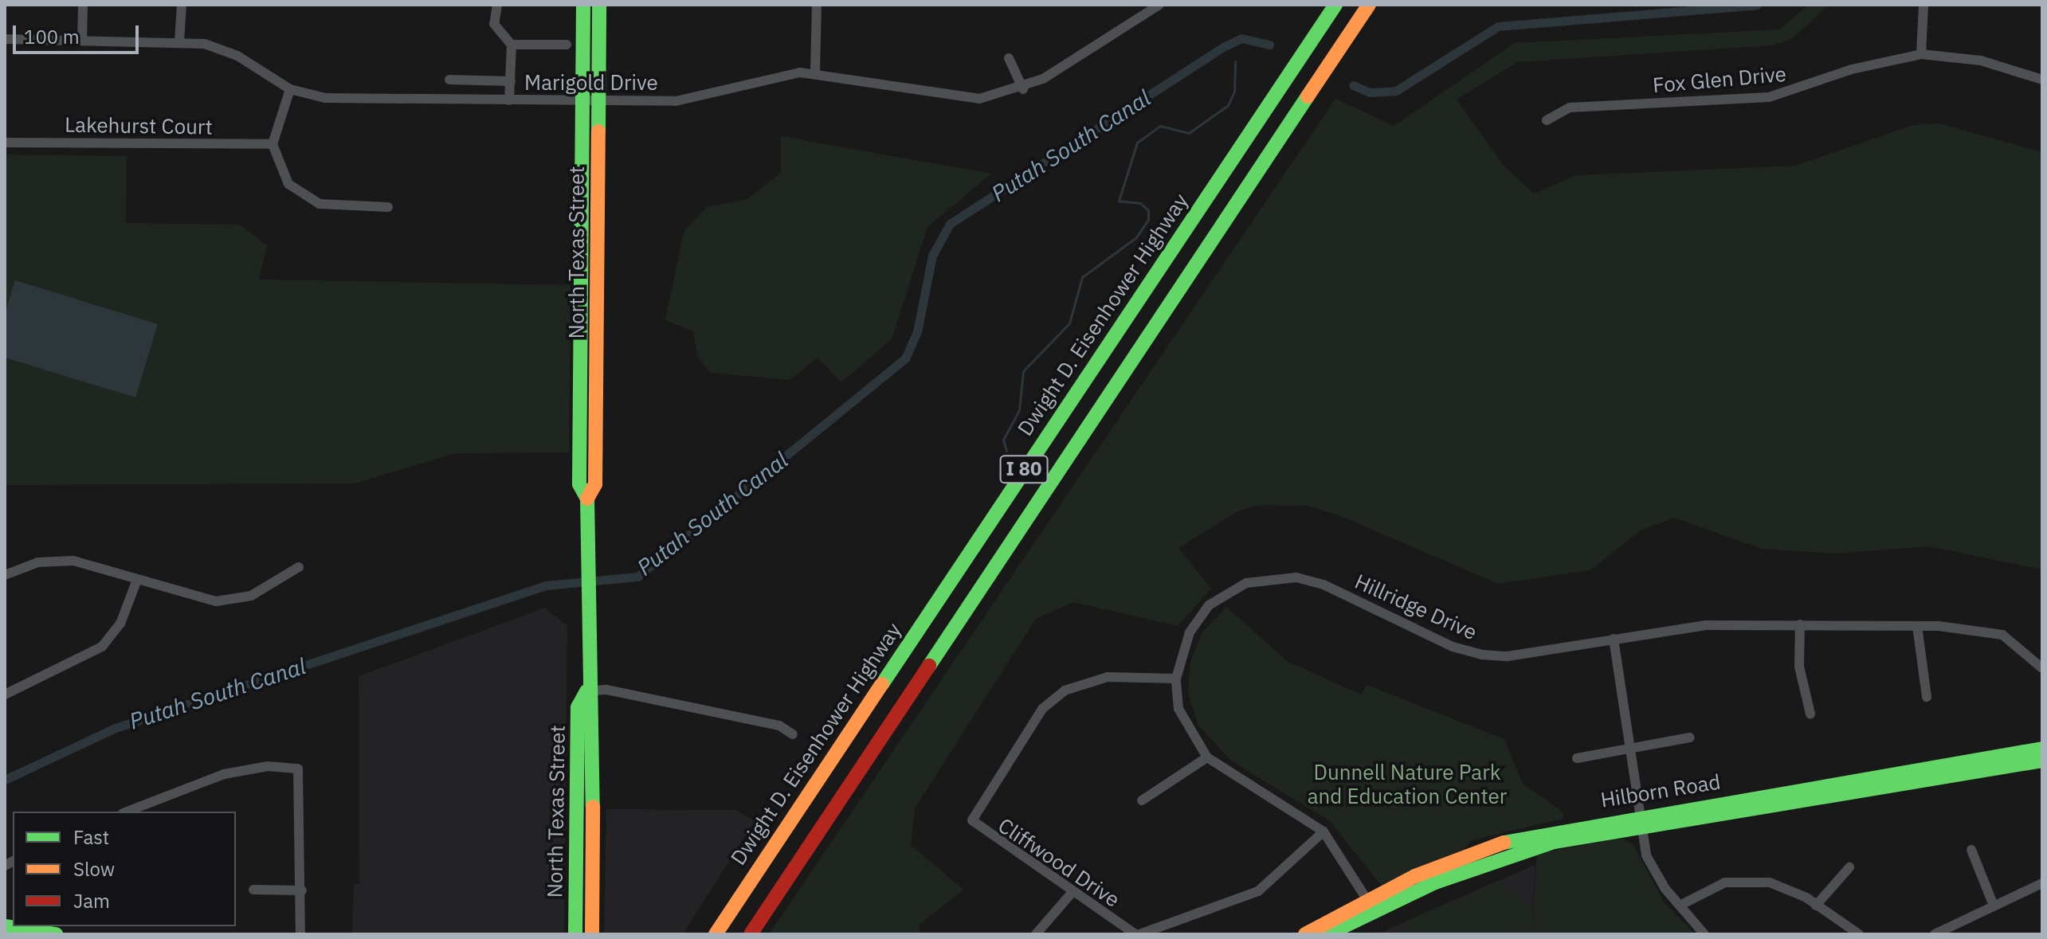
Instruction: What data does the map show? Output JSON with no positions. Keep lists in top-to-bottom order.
{
  "streets": {
    "main road": [
      "North Texas Street",
      "Dwight D. Eisenhower Highway",
      "I 80",
      "Hilborn Road"
    ],
    "street": [
      "Fox Glen Drive",
      "Marigold Drive",
      "Lakehurst Court",
      "Hillridge Drive",
      "Cliffwood Drive"
    ]
  },
  "crossings": [
    ["Marigold Drive", "North Texas Street"],
    ["Hillridge Drive", "Hilborn Road"],
    ["Hillridge Drive", "Cliffwood Drive"]
  ],
  "water": ["Putah South Canal"],
  "parks": ["Dunnell Nature Park and Education Center"],
  "legend": ["Fast", "Slow", "Jam"],
  "scale_bar": "100 m"
}
